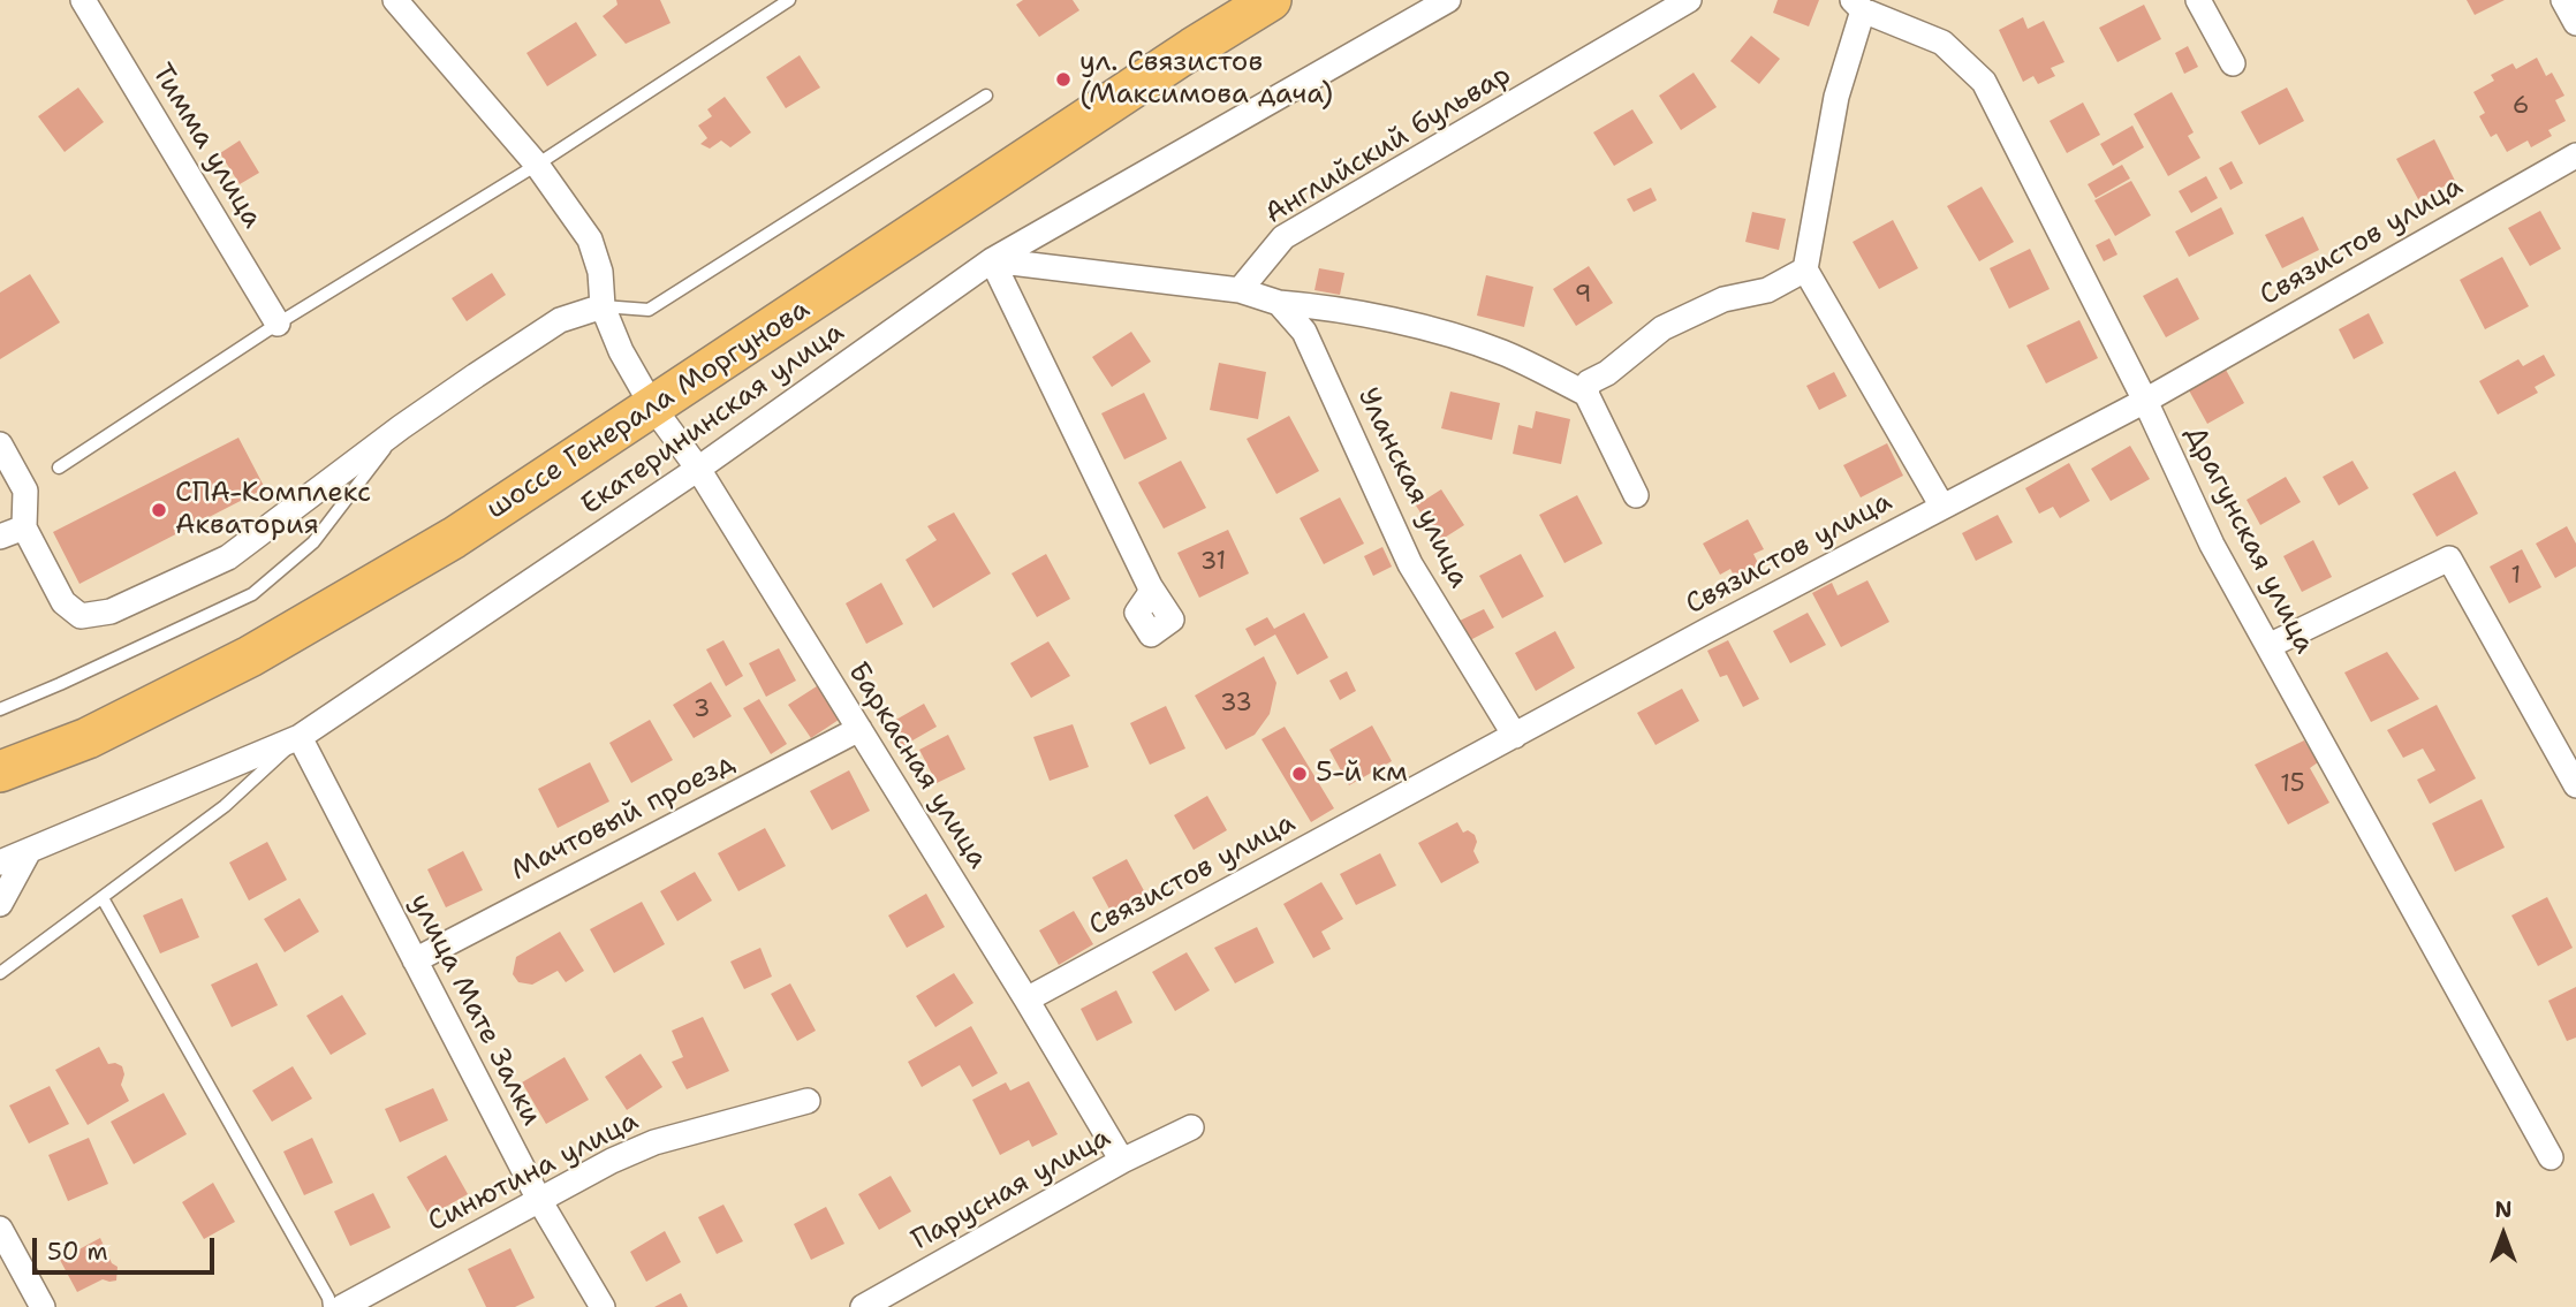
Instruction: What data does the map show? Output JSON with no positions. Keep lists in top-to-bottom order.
{
  "streets": {
    "main road": ["шоссе Генерала Моргунова"],
    "street": [
      "Английский бульвар",
      "Тимма улица",
      "Связистов улица",
      "Екатерининская улица",
      "Уланская улица",
      "Драгунская улица",
      "Баркасная улица",
      "Мачтовый проезд",
      "улица Мате Залки",
      "Синютина улица",
      "Парусная улица"
    ]
  },
  "crossings": [
    ["Связистов улица", "Уланская улица"],
    ["Связистов улица", "Драгунская улица"],
    ["Связистов улица", "Баркасная улица"],
    ["шоссе Генерала Моргунова", "Баркасная улица"],
    ["Екатерининская улица", "Баркасная улица"],
    ["Екатерининская улица", "улица Мате Залки"],
    ["Баркасная улица", "Мачтовый проезд"],
    ["Баркасная улица", "Парусная улица"],
    ["Мачтовый проезд", "улица Мате Залки"],
    ["улица Мате Залки", "Синютина улица"]
  ],
  "places": ["ул. Связистов (Максимова дача)", "СПА-Комплекс Акватория", "5-й км"],
  "house_numbers": [
    "6",
    "9",
    "31",
    "1",
    "33",
    "3",
    "15"
  ],
  "scale_bar": "50 m",
  "north": "top"
}
